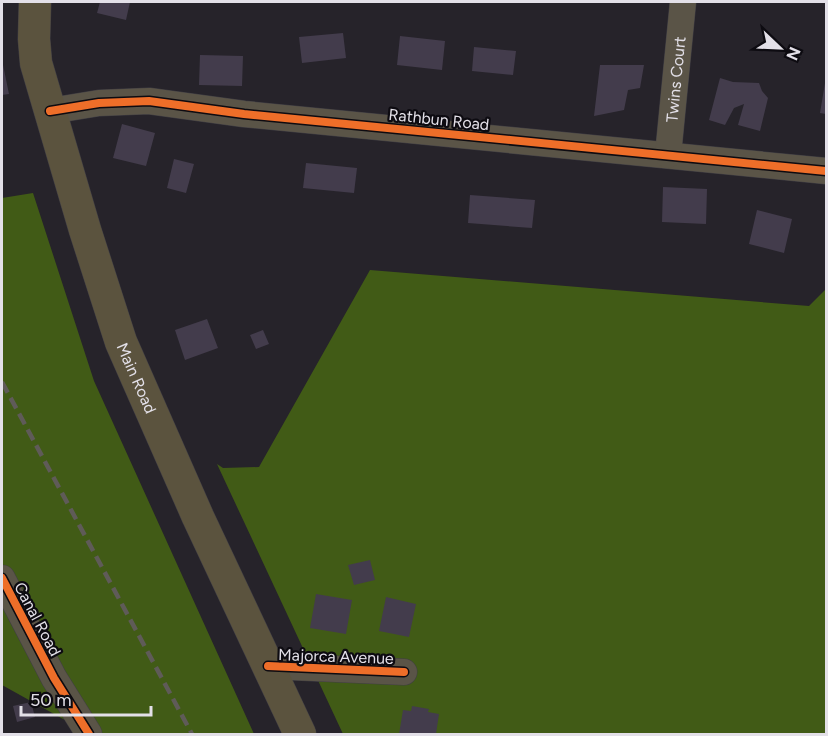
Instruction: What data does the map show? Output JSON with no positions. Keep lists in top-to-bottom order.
{
  "streets": {
    "main road": ["Main Road"],
    "street": [
      "Twins Court",
      "Rathbun Road",
      "Canal Road",
      "Majorca Avenue"
    ]
  },
  "crossings": [
    ["Twins Court", "Rathbun Road"],
    ["Rathbun Road", "Main Road"],
    ["Main Road", "Majorca Avenue"]
  ],
  "scale_bar": "50 m",
  "north": "bottom right"
}
